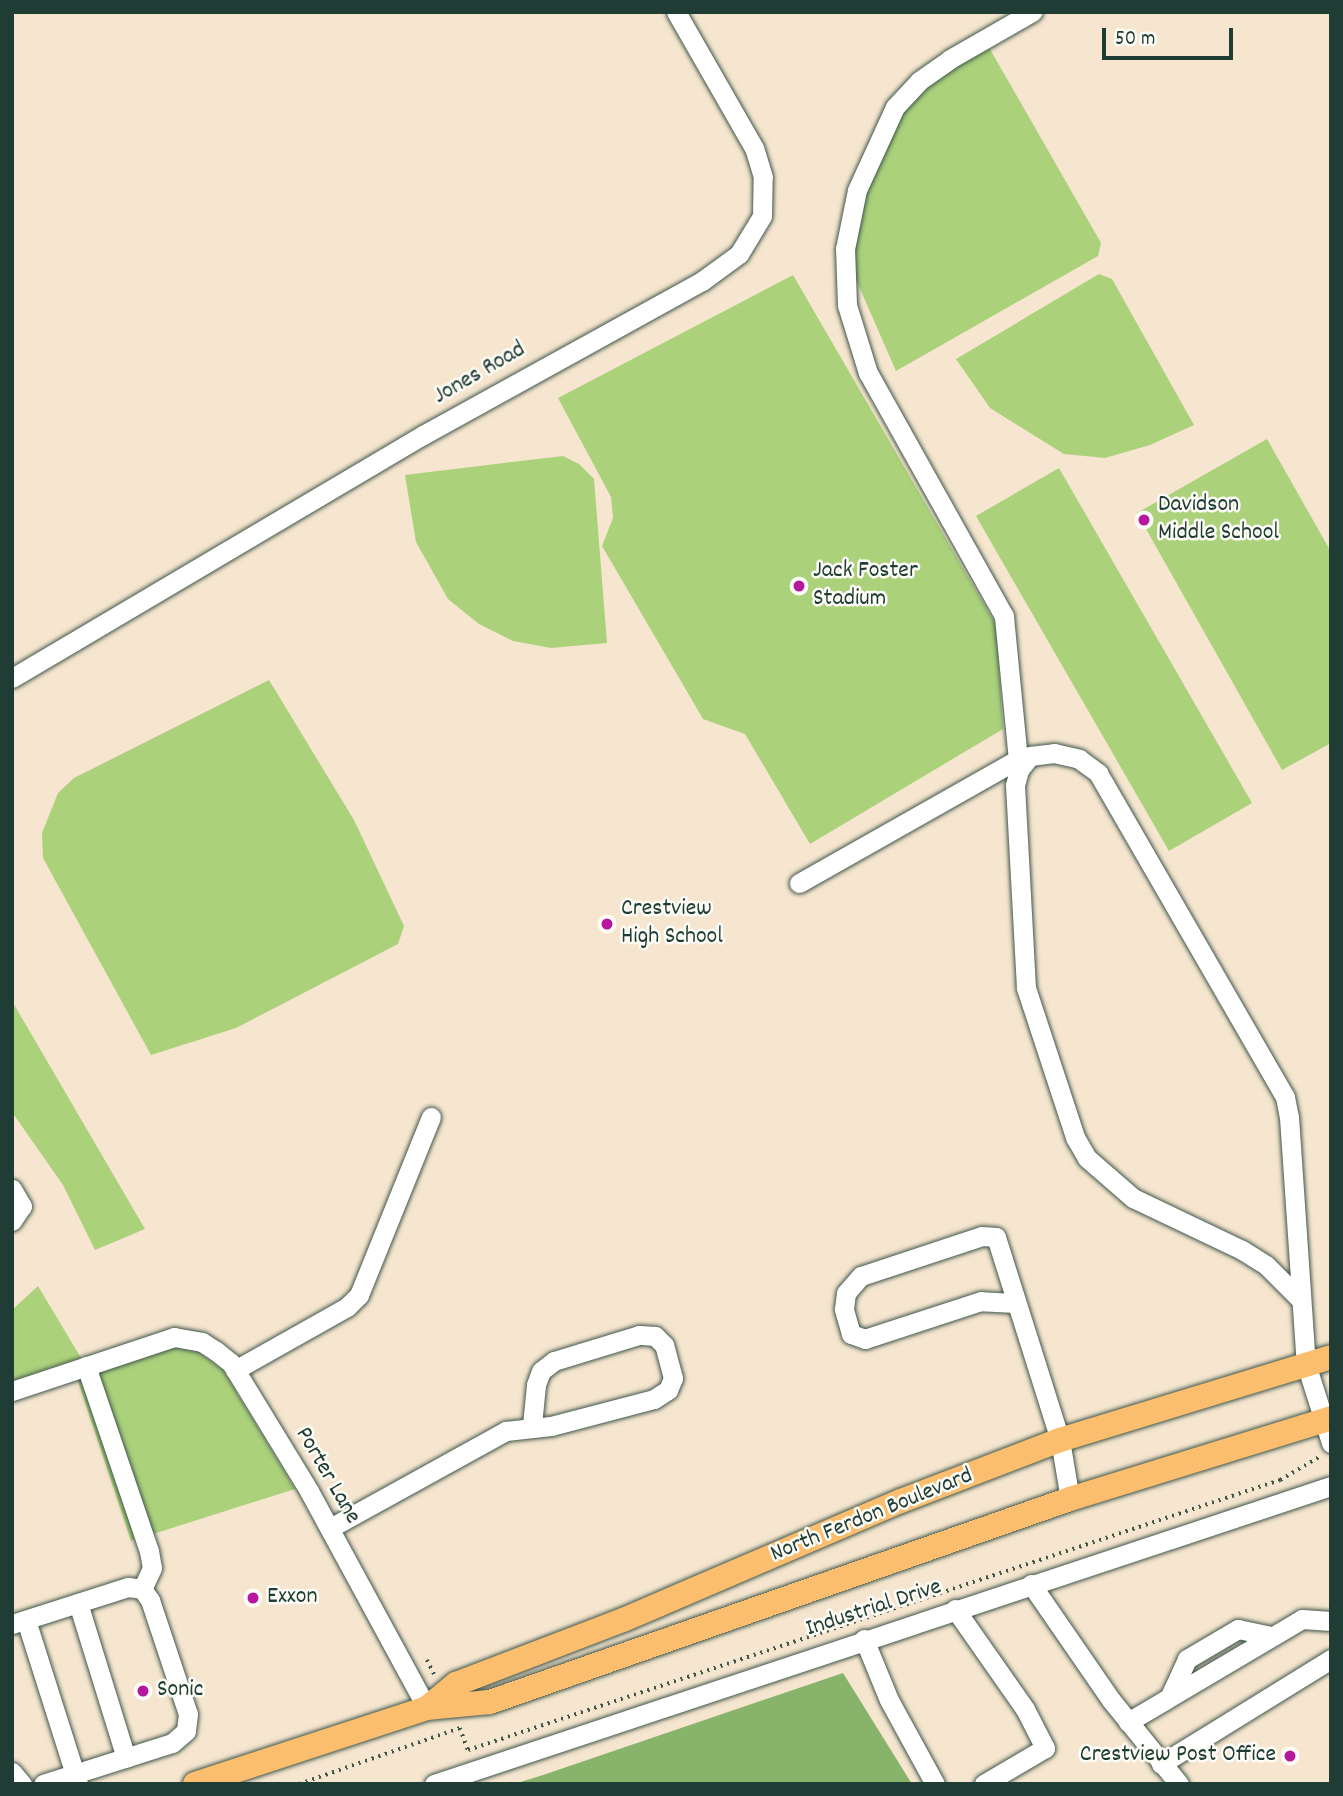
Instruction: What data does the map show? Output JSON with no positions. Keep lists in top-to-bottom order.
{
  "streets": {
    "main road": ["North Ferdon Boulevard"],
    "street": ["Jones Road", "Porter Lane", "Industrial Drive"]
  },
  "crossings": [
    ["Porter Lane", "North Ferdon Boulevard"]
  ],
  "places": [
    "Davidson Middle School",
    "Jack Foster Stadium",
    "Crestview High School",
    "Exxon",
    "Sonic",
    "Crestview Post Office"
  ],
  "scale_bar": "50 m"
}
